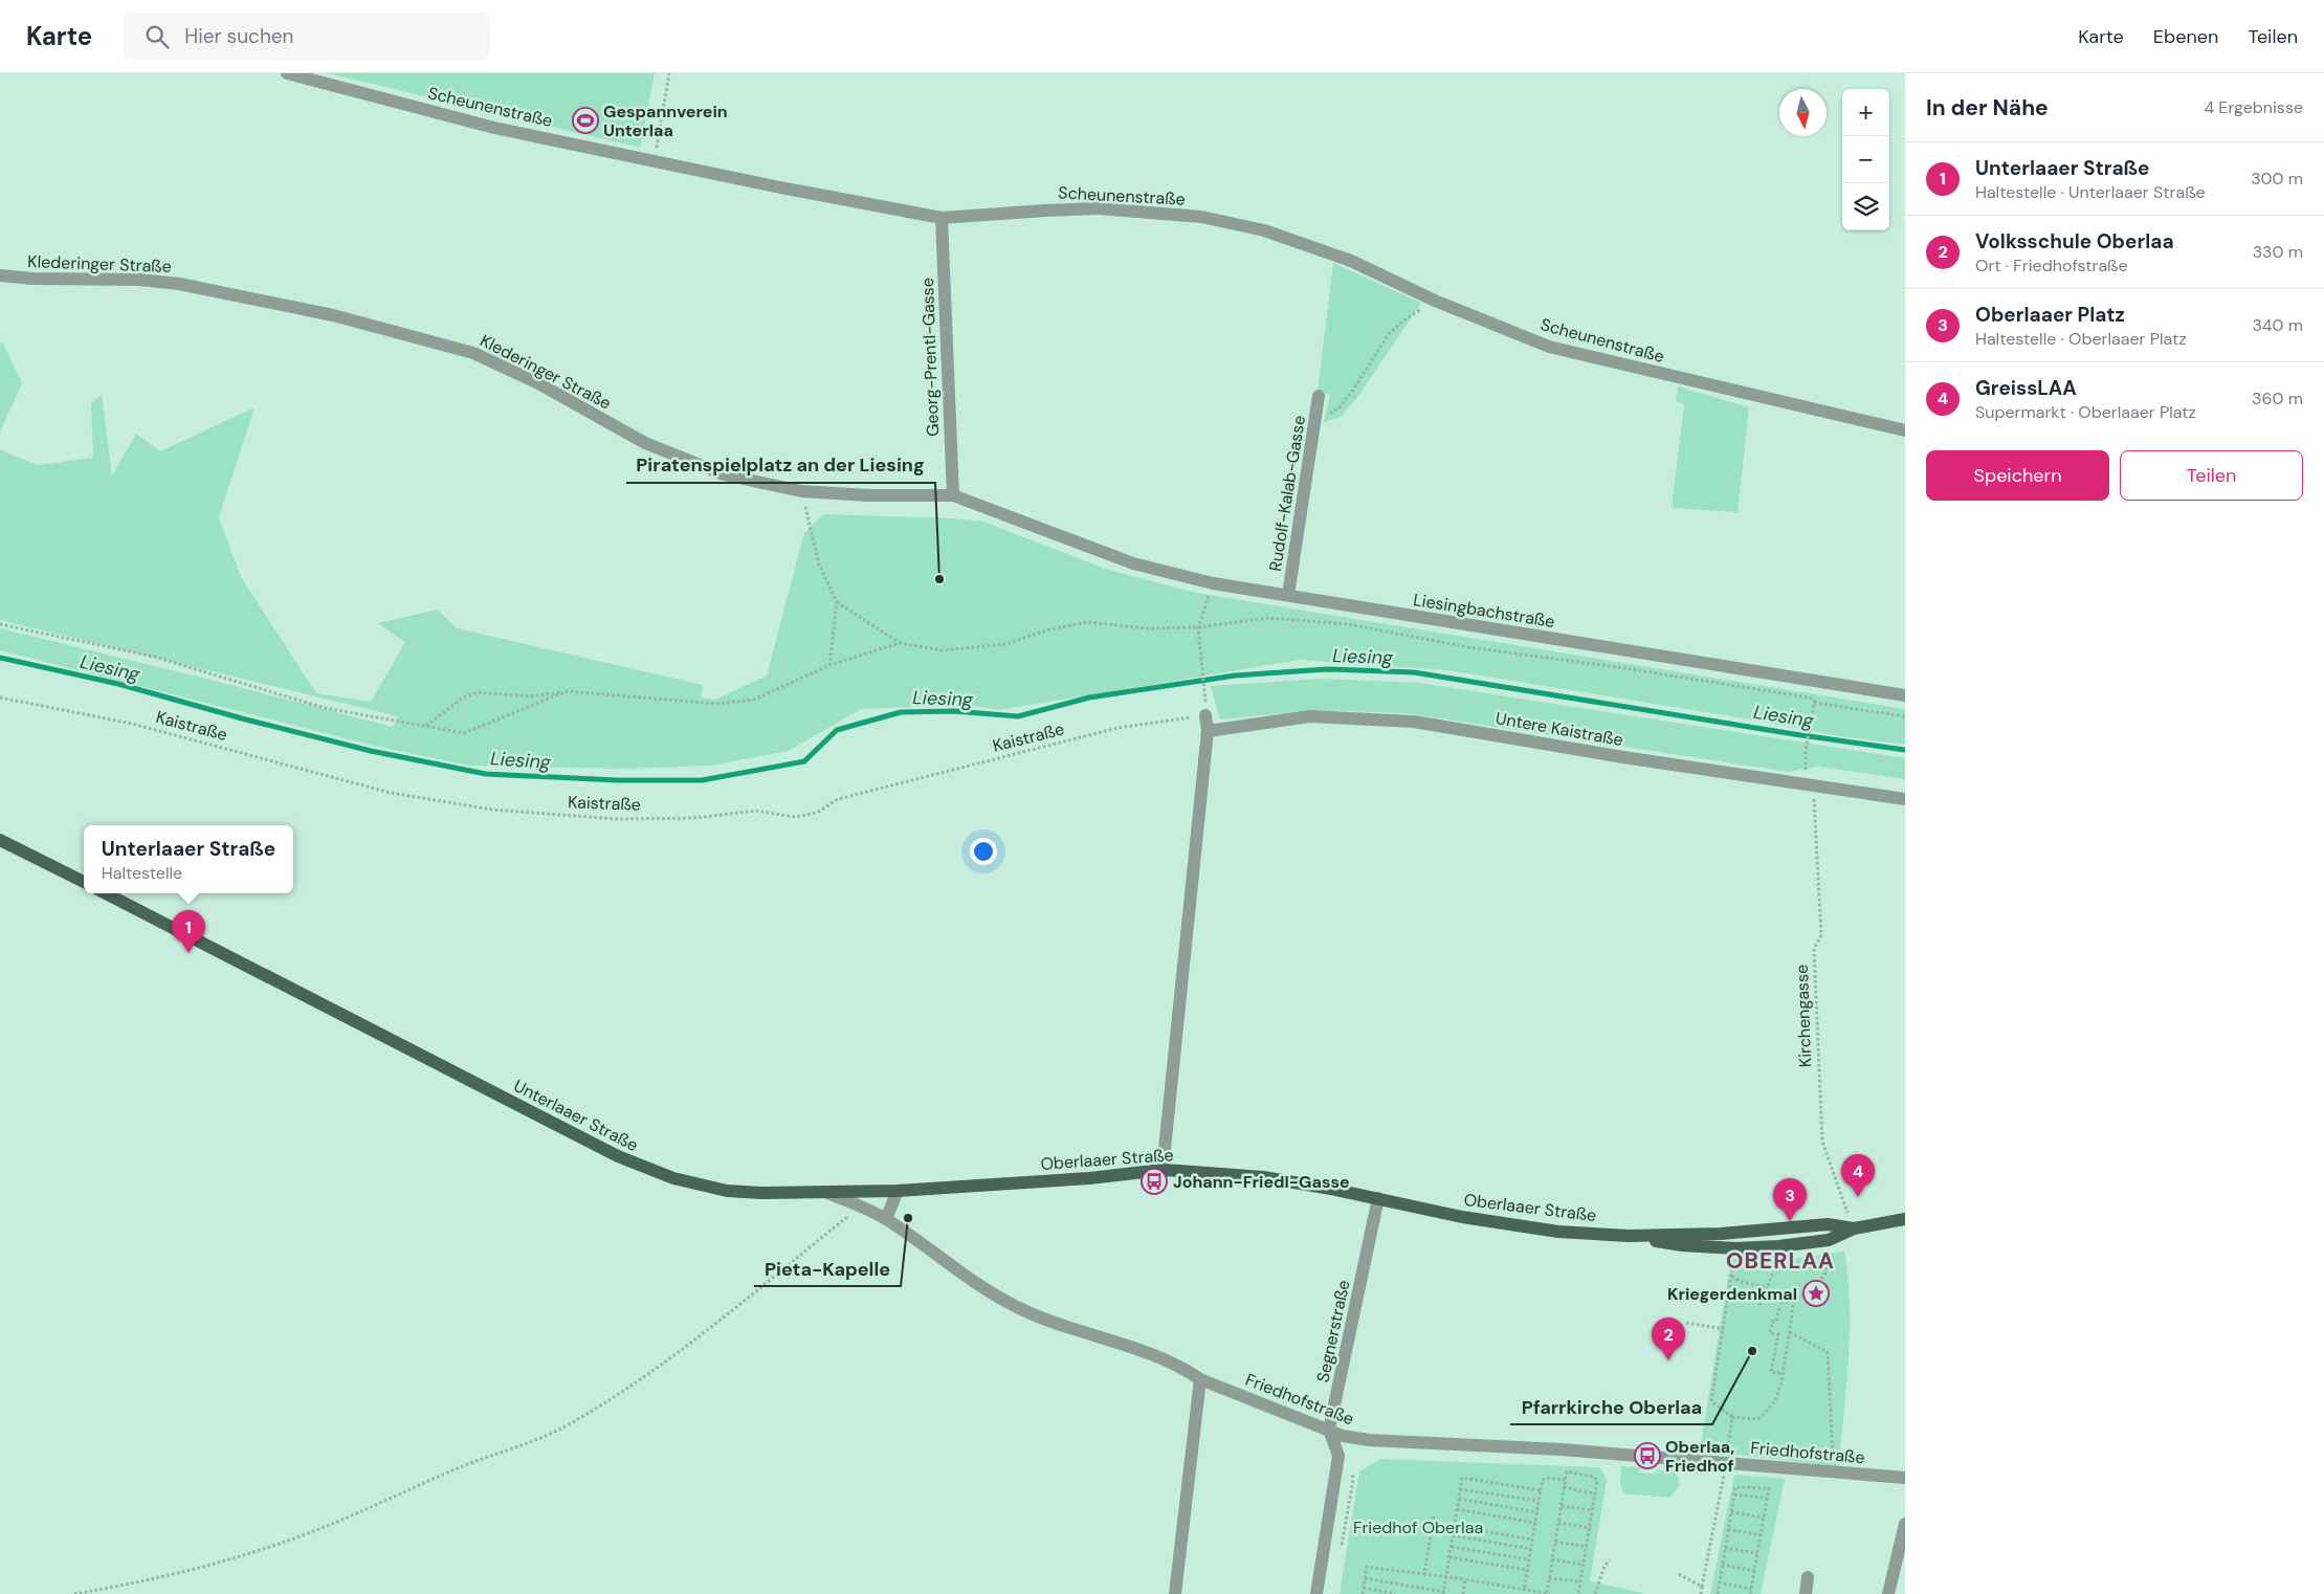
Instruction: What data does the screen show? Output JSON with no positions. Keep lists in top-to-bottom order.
{
  "streets": {
    "main road": ["Unterlaaer Straße", "Oberlaaer Straße"],
    "street": [
      "Scheunenstraße",
      "Klederinger Straße",
      "Georg-Prentl-Gasse",
      "Rudolf-Kalab-Gasse",
      "Liesingbachstraße",
      "Untere Kaistraße",
      "Segnerstraße",
      "Friedhofstraße"
    ],
    "path": ["Kaistraße", "Kirchengasse"]
  },
  "crossings": [
    ["Scheunenstraße", "Georg-Prentl-Gasse"],
    ["Klederinger Straße", "Georg-Prentl-Gasse"],
    ["Klederinger Straße", "Liesingbachstraße"],
    ["Rudolf-Kalab-Gasse", "Liesingbachstraße"],
    ["Untere Kaistraße", "Kirchengasse"],
    ["Unterlaaer Straße", "Oberlaaer Straße"],
    ["Unterlaaer Straße", "Friedhofstraße"],
    ["Oberlaaer Straße", "Segnerstraße"],
    ["Segnerstraße", "Friedhofstraße"]
  ],
  "districts": ["OBERLAA"],
  "water": ["Liesing"],
  "parks": ["Friedhof Oberlaa"],
  "places": {
    "sports": ["Gespannverein Unterlaa"],
    "other": ["Piratenspielplatz an der Liesing", "Pieta-Kapelle", "Pfarrkirche Oberlaa"],
    "bus stop": ["Johann-Friedl-Gasse", "Oberlaa, Friedhof"],
    "place": ["Kriegerdenkmal"]
  },
  "north": "bottom",
  "page": {
    "header": "Karte",
    "search": "Hier suchen",
    "nav": ["Karte", "Ebenen", "Teilen"],
    "heading": ["In der Nähe", "4 Ergebnisse"],
    "map_buttons": ["+", "−"],
    "list": [
      {
        "mark": "1",
        "name": "Unterlaaer Straße",
        "note": "Haltestelle · Unterlaaer Straße",
        "value": "300 m"
      },
      {
        "mark": "2",
        "name": "Volksschule Oberlaa",
        "note": "Ort · Friedhofstraße",
        "value": "330 m"
      },
      {
        "mark": "3",
        "name": "Oberlaaer Platz",
        "note": "Haltestelle · Oberlaaer Platz",
        "value": "340 m"
      },
      {
        "mark": "4",
        "name": "GreissLAA",
        "note": "Supermarkt · Oberlaaer Platz",
        "value": "360 m"
      }
    ],
    "buttons": ["Speichern", "Teilen"],
    "popup": ["Unterlaaer Straße", "Haltestelle"],
    "pins": [
      "1",
      "4",
      "3",
      "2"
    ]
  }
}
